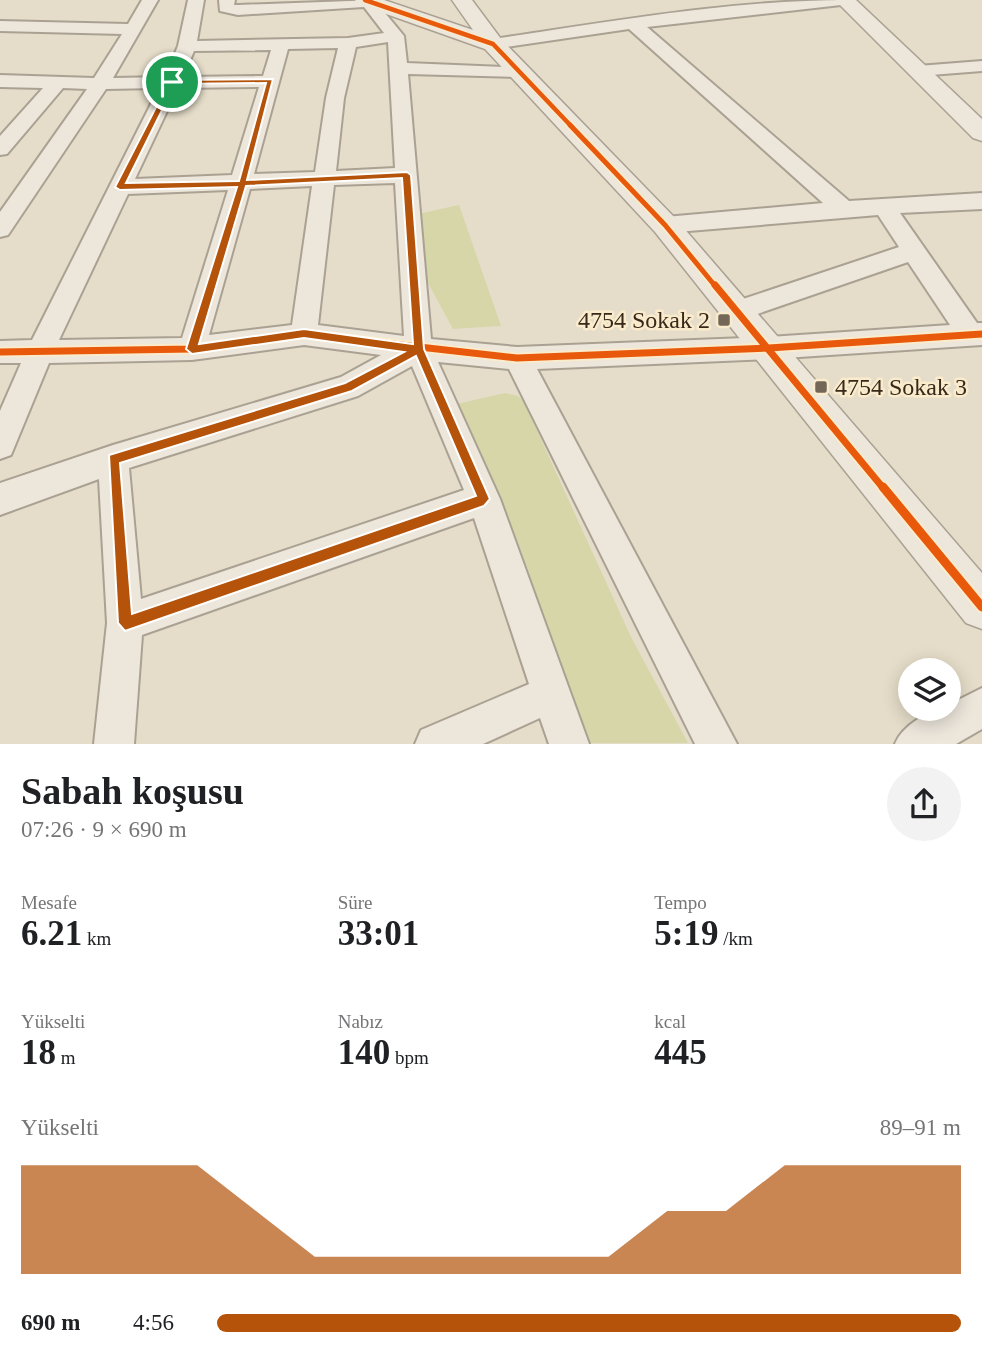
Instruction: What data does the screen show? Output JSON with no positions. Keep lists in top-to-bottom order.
{
  "places": {
    "transit": ["4754 Sokak 2", "4754 Sokak 3"]
  },
  "page": {
    "heading": ["Sabah koşusu", "07:26 · 9 × 690 m"],
    "stats": [
      ["Mesafe", "6.21 km"],
      ["Süre", "33:01"],
      ["Tempo", "5:19 /km"],
      ["Yükselti", "18 m"],
      ["Nabız", "140 bpm"],
      ["kcal", "445"]
    ],
    "chart": ["Yükselti", "89–91 m"],
    "list": [
      {
        "name": "690 m",
        "note": "4:56"
      }
    ]
  }
}
